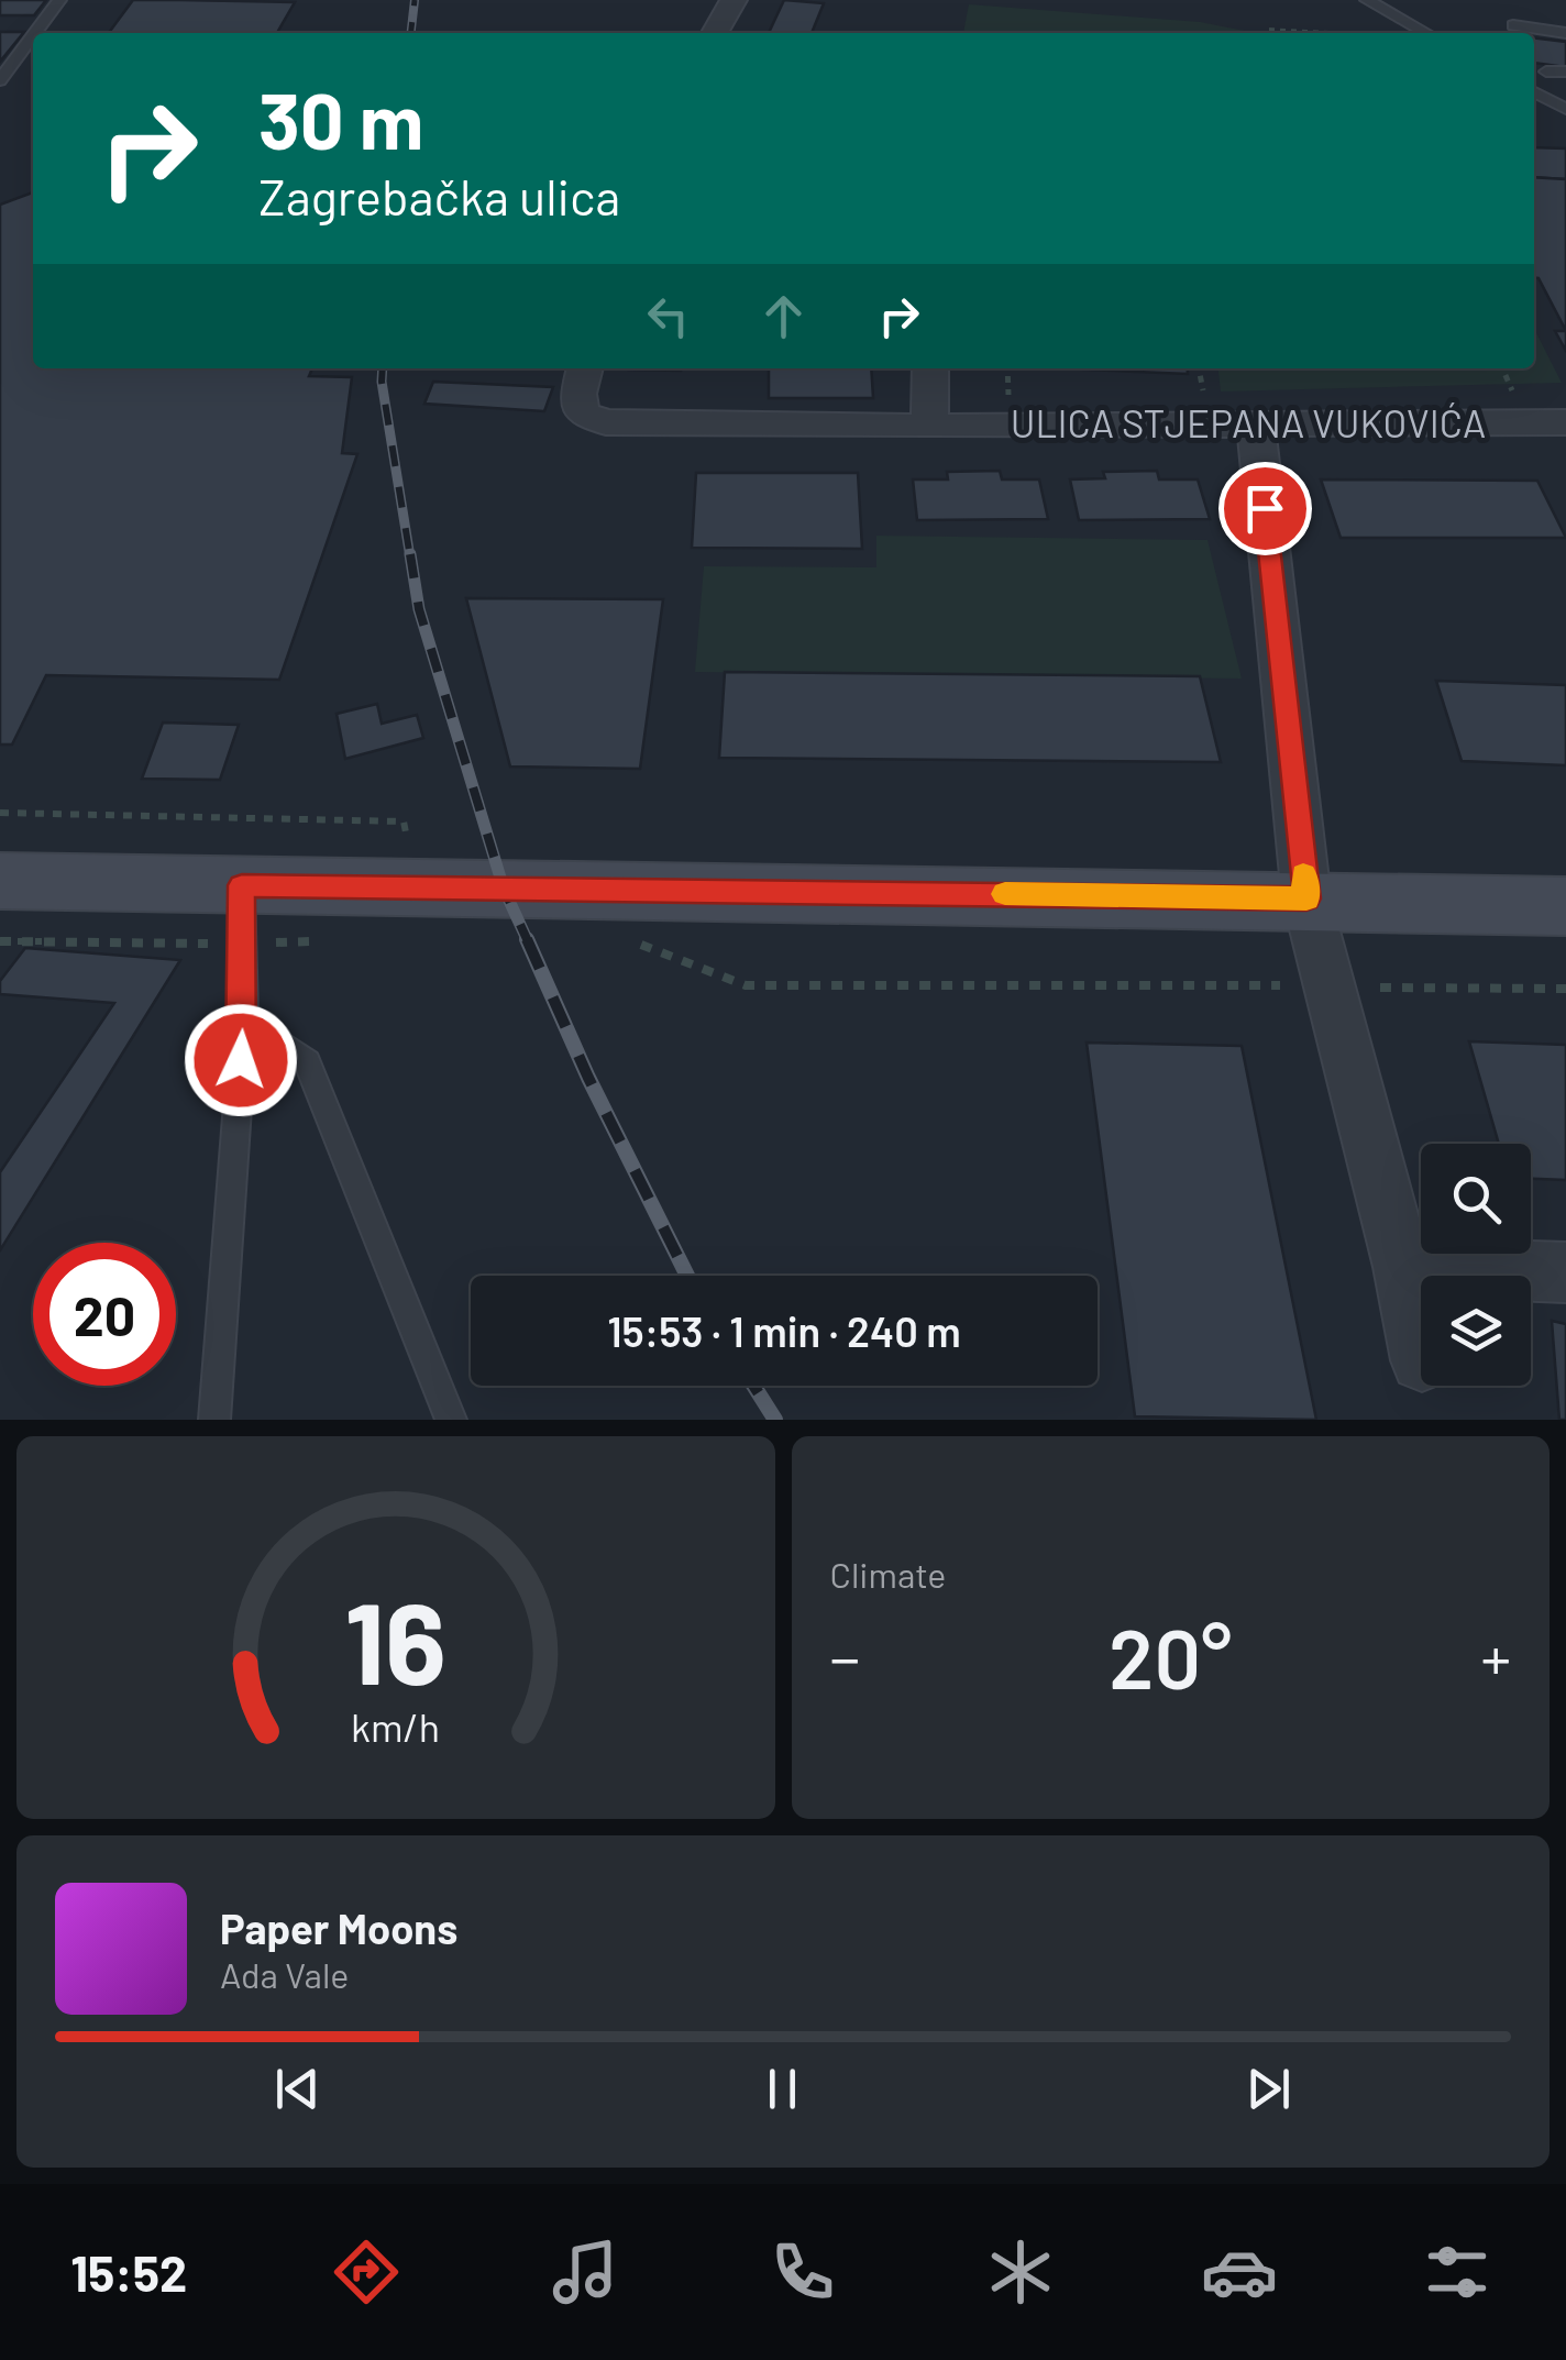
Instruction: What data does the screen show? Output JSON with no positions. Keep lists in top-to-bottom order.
{
  "streets": {
    "street": ["ULICA STJEPANA VUKOVIĆA"]
  },
  "page": {
    "turn": ["30 m", "Zagrebačka ulica"],
    "limit": "20",
    "trip": "15:53 · 1 min · 240 m",
    "tile": "Climate",
    "heat": ["−", "20°", "+"],
    "song": ["Paper Moons", "Ada Vale"],
    "tabs": "15:52",
    "gauge": ["16", "km/h"]
  }
}
